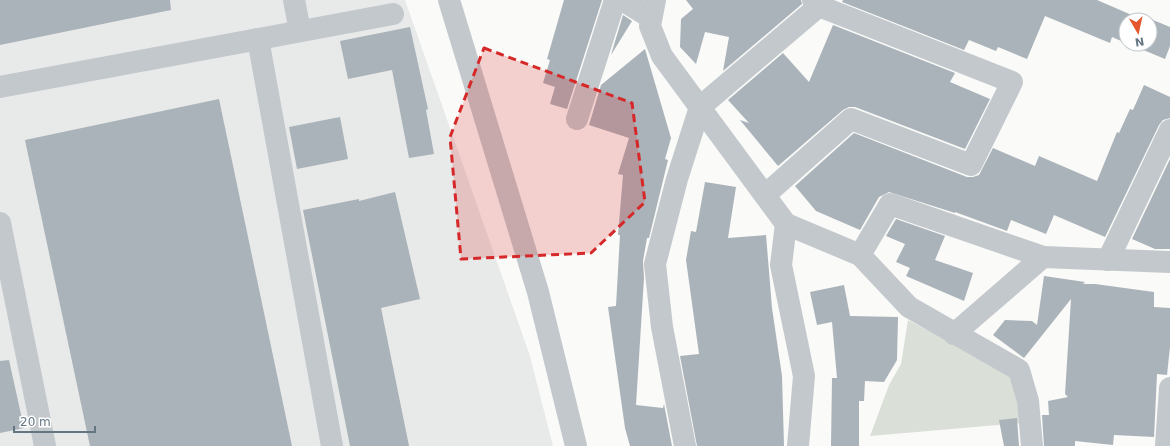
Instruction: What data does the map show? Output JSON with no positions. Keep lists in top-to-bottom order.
{
  "scale_bar": "20 m",
  "north": "bottom"
}
